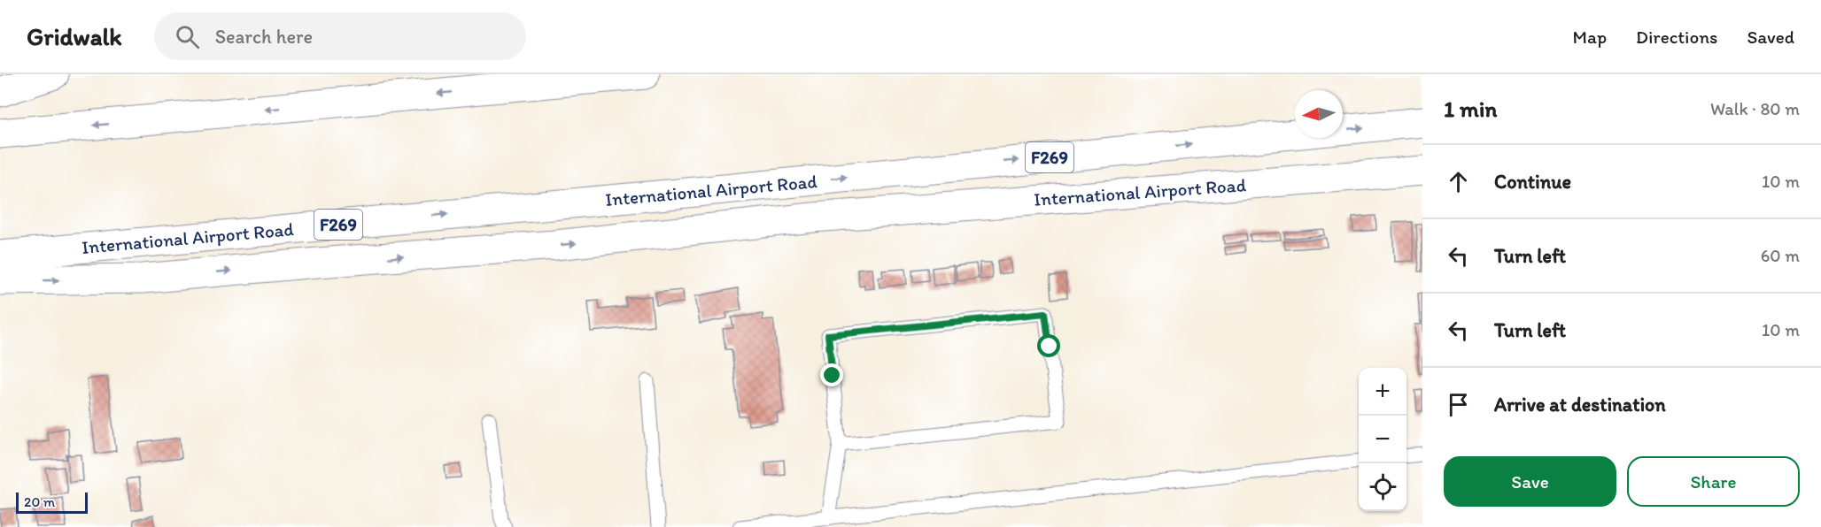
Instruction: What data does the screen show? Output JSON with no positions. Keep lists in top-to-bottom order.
{
  "streets": {
    "main road": ["F269", "International Airport Road"]
  },
  "one_way": ["International Airport Road"],
  "scale_bar": "20 m",
  "north": "left",
  "page": {
    "header": "Gridwalk",
    "search": "Search here",
    "nav": ["Map", "Directions", "Saved"],
    "heading": ["1 min", "Walk · 80 m"],
    "list": [
      ["Continue", "10 m"],
      ["Turn left", "60 m"],
      ["Turn left", "10 m"],
      "Arrive at destination"
    ],
    "map_buttons": ["+", "−"],
    "buttons": ["Save", "Share"],
    "scale": "20 m"
  }
}
